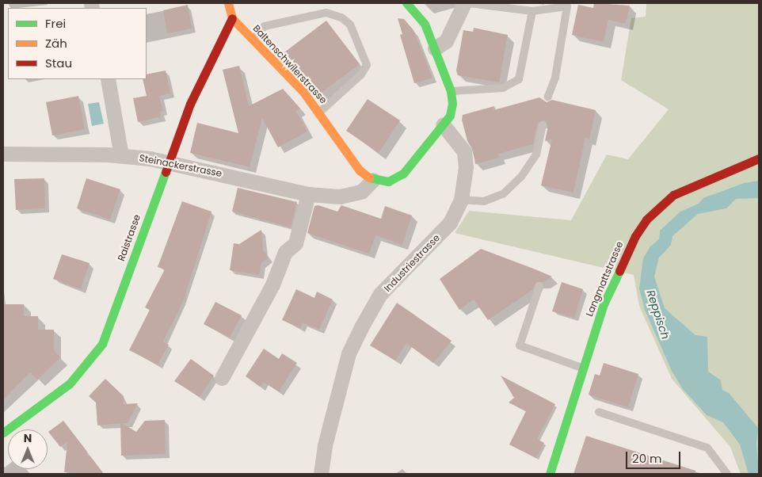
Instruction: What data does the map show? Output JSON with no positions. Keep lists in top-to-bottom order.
{
  "streets": {
    "street": [
      "Baltenschwilerstrasse",
      "Steinackerstrasse",
      "Raistrasse",
      "Industriestrasse",
      "Langmattstrasse"
    ]
  },
  "crossings": [
    ["Baltenschwilerstrasse", "Steinackerstrasse"],
    ["Baltenschwilerstrasse", "Raistrasse"],
    ["Steinackerstrasse", "Raistrasse"]
  ],
  "water": ["Reppisch"],
  "legend": ["Frei", "Zäh", "Stau"],
  "scale_bar": "20 m",
  "north": "top"
}
